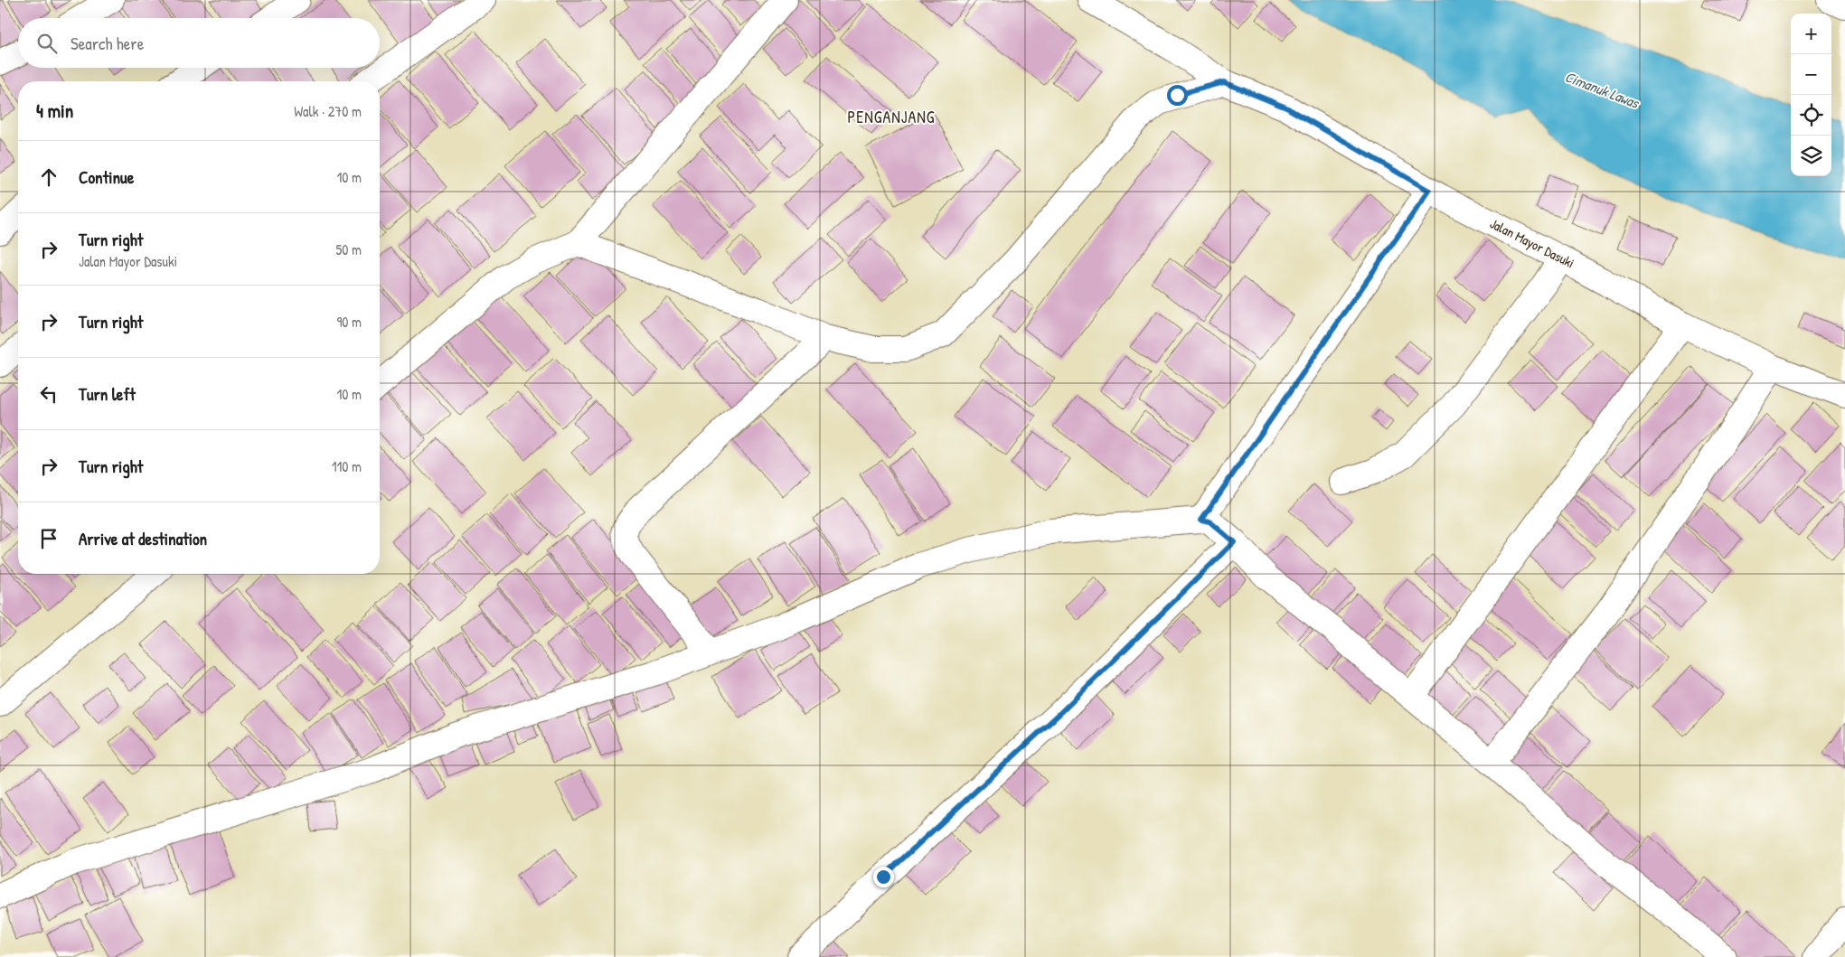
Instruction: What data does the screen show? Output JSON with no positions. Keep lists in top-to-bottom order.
{
  "streets": {
    "street": ["Jalan Mayor Dasuki"]
  },
  "districts": ["PENGANJANG"],
  "water": ["Cimanuk Lawas"],
  "page": {
    "map_buttons": ["+", "−"],
    "search": "Search here",
    "heading": ["4 min", "Walk · 270 m"],
    "list": [
      ["Continue", "10 m"],
      ["Turn right", "Jalan Mayor Dasuki", "50 m"],
      ["Turn right", "90 m"],
      ["Turn left", "10 m"],
      ["Turn right", "110 m"],
      "Arrive at destination"
    ]
  }
}
